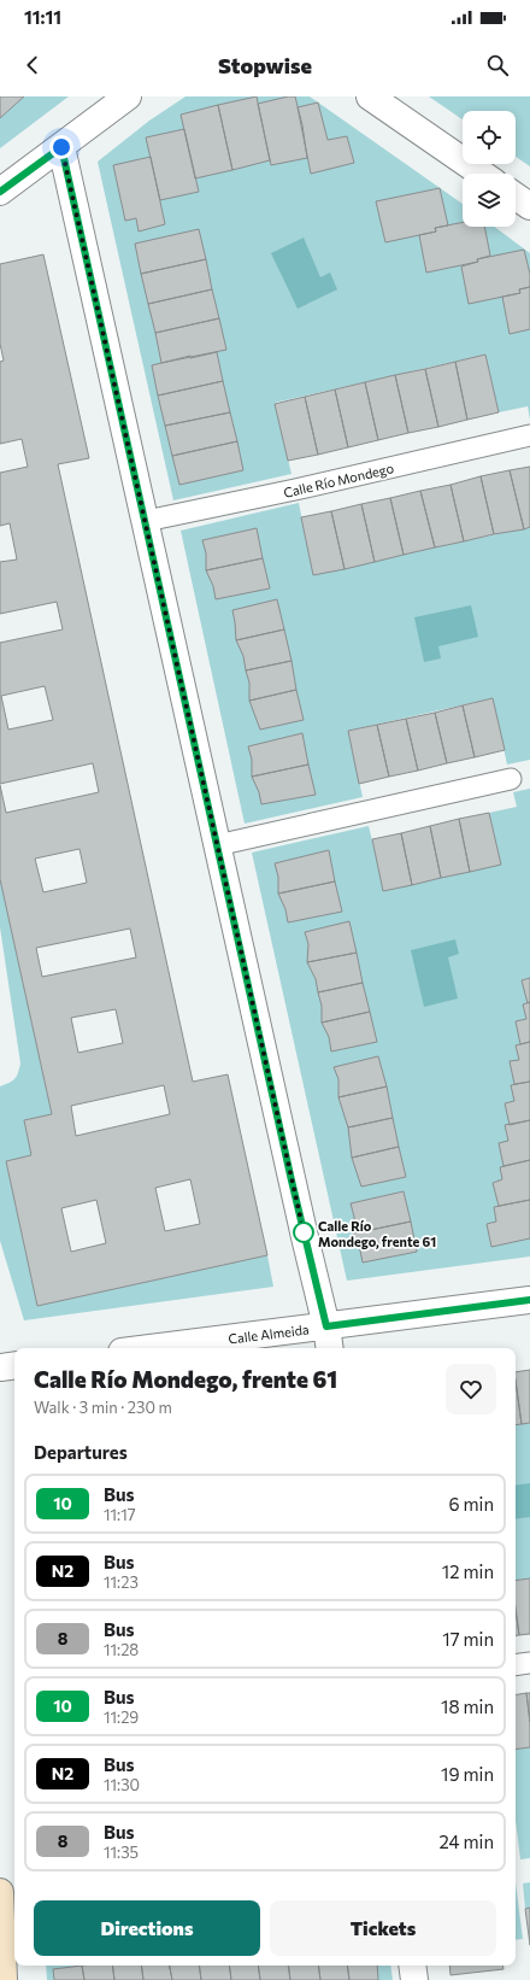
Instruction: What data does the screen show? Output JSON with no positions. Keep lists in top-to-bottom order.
{
  "streets": {
    "street": ["Calle Río Mondego", "Calle Almeida"]
  },
  "places": ["Calle Río Mondego, frente 61"],
  "lines": ["bus line 10"],
  "page": {
    "status": "11:11",
    "header": "Stopwise",
    "heading": [
      ["Calle Río Mondego, frente 61", "Walk · 3 min · 230 m"],
      "Departures"
    ],
    "list": [
      {
        "mark": "10",
        "name": "Bus",
        "note": "11:17",
        "value": "6 min"
      },
      {
        "mark": "N2",
        "name": "Bus",
        "note": "11:23",
        "value": "12 min"
      },
      {
        "mark": "8",
        "name": "Bus",
        "note": "11:28",
        "value": "17 min"
      },
      {
        "mark": "10",
        "name": "Bus",
        "note": "11:29",
        "value": "18 min"
      },
      {
        "mark": "N2",
        "name": "Bus",
        "note": "11:30",
        "value": "19 min"
      },
      {
        "mark": "8",
        "name": "Bus",
        "note": "11:35",
        "value": "24 min"
      }
    ],
    "buttons": ["Directions", "Tickets"]
  }
}
